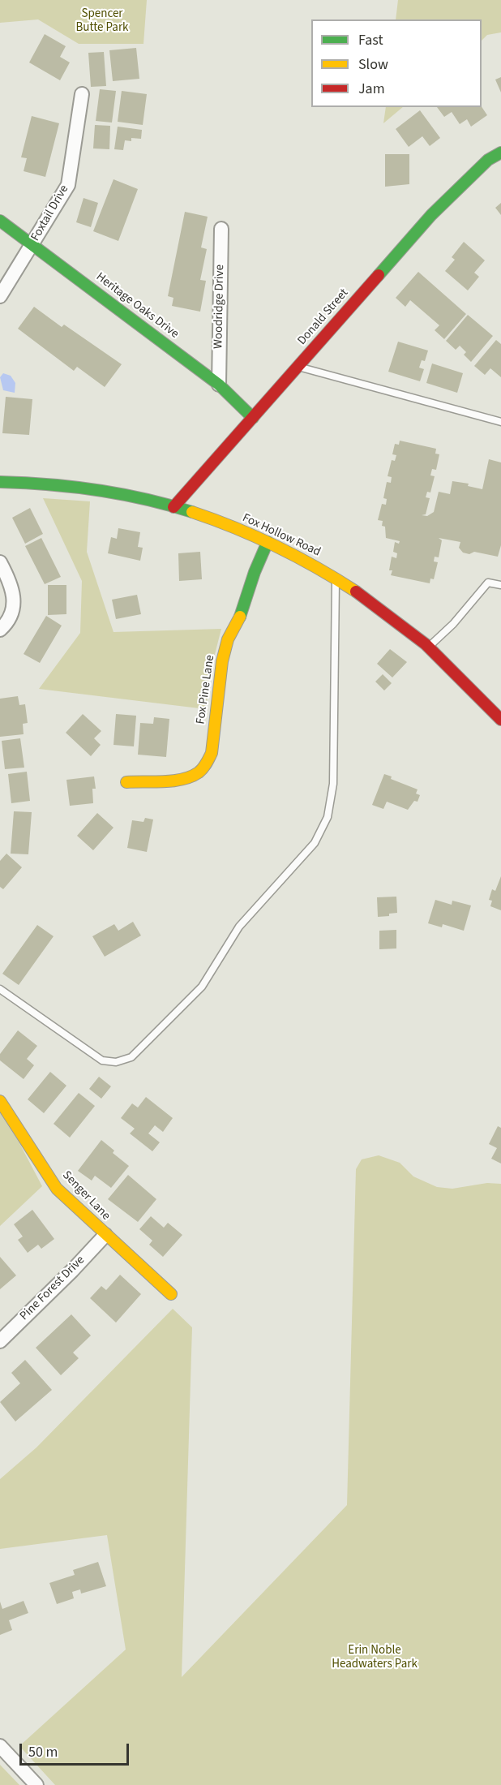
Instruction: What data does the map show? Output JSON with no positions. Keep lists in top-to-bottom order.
{
  "streets": {
    "street": [
      "Foxtail Drive",
      "Heritage Oaks Drive",
      "Woodridge Drive",
      "Donald Street",
      "Fox Hollow Road",
      "Fox Pine Lane",
      "Senger Lane",
      "Pine Forest Drive"
    ]
  },
  "crossings": [
    ["Foxtail Drive", "Heritage Oaks Drive"],
    ["Heritage Oaks Drive", "Woodridge Drive"],
    ["Heritage Oaks Drive", "Donald Street"],
    ["Donald Street", "Fox Hollow Road"],
    ["Fox Hollow Road", "Fox Pine Lane"],
    ["Senger Lane", "Pine Forest Drive"]
  ],
  "parks": ["Spencer Butte Park", "Erin Noble Headwaters Park"],
  "legend": ["Fast", "Slow", "Jam"],
  "scale_bar": "50 m"
}
